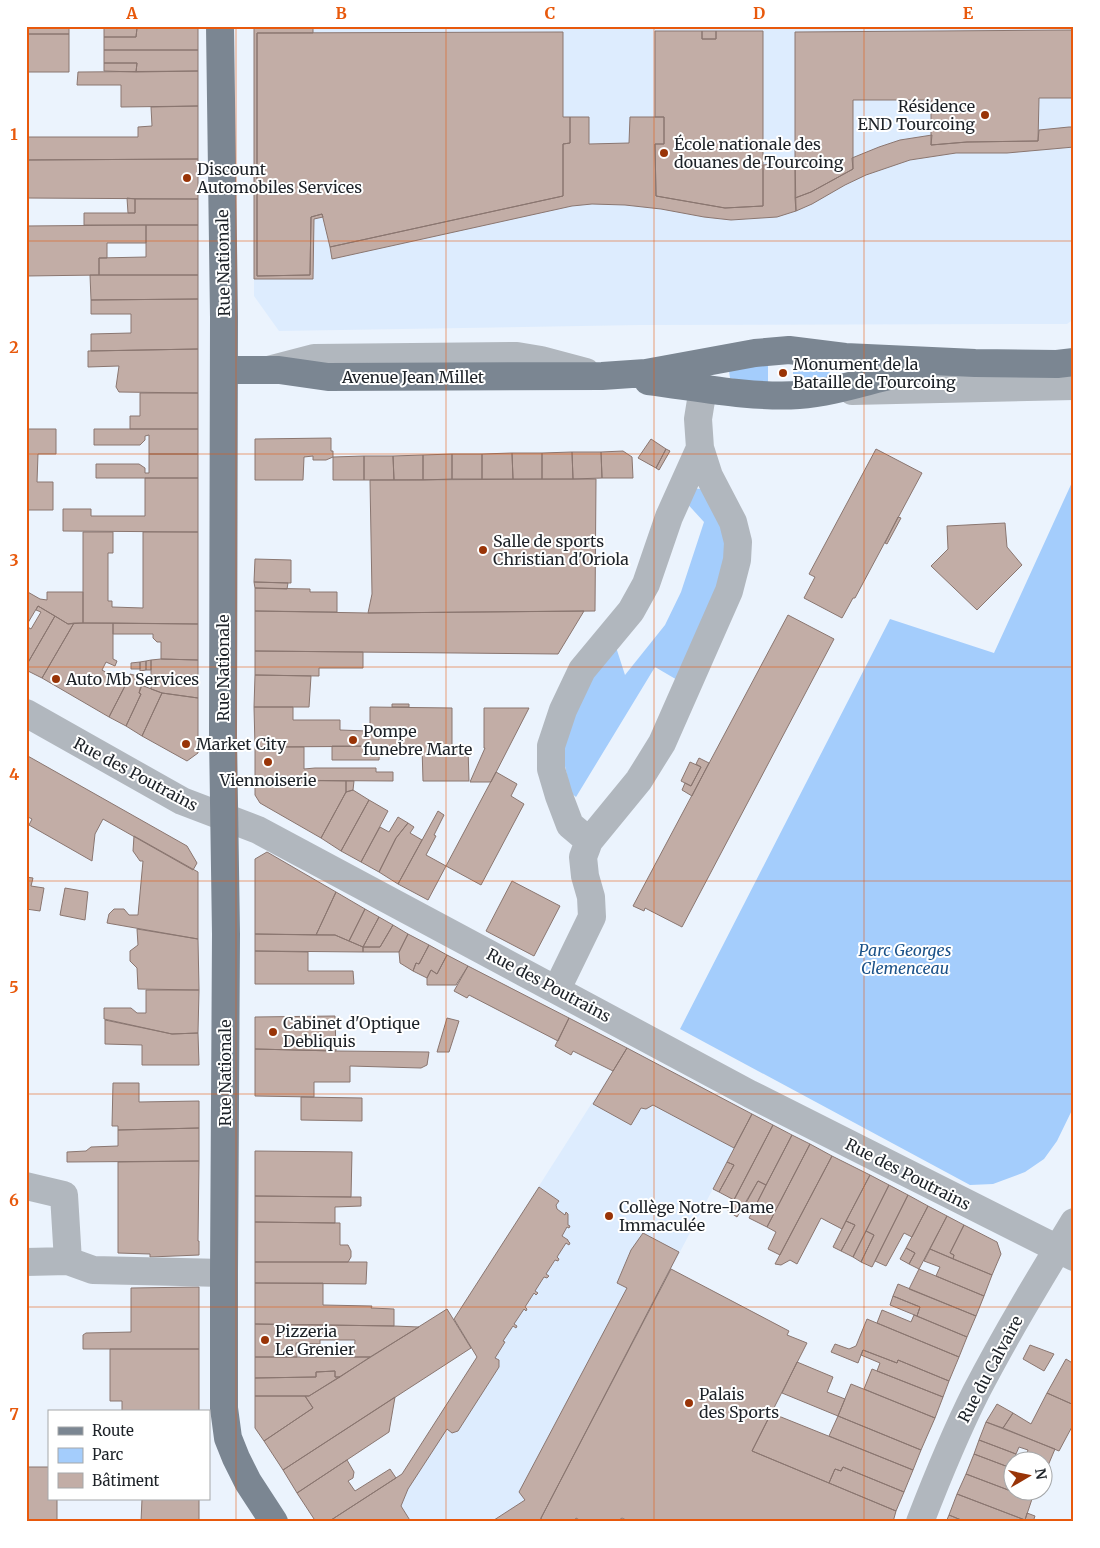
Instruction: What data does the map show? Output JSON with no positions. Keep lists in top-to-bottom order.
{
  "streets": {
    "main road": ["Rue Nationale", "Avenue Jean Millet"],
    "street": ["Rue des Poutrains", "Rue du Calvaire"]
  },
  "crossings": [
    ["Rue Nationale", "Avenue Jean Millet"],
    ["Rue Nationale", "Rue des Poutrains"],
    ["Rue des Poutrains", "Rue du Calvaire"]
  ],
  "parks": ["Parc Georges Clemenceau"],
  "places": [
    "Résidence END Tourcoing",
    "École nationale des douanes de Tourcoing",
    "Discount Automobiles Services",
    "Monument de la Bataille de Tourcoing",
    "Salle de sports Christian d'Oriola",
    "Auto Mb Services",
    "Pompe funebre Marte",
    "Market City",
    "Viennoiserie",
    "Cabinet d'Optique Debliquis",
    "Collège Notre-Dame Immaculée",
    "Pizzeria Le Grenier",
    "Palais des Sports"
  ],
  "legend": ["Route", "Parc", "Bâtiment"],
  "north": "right",
  "grid": {
    "columns": [
      "A",
      "B",
      "C",
      "D",
      "E"
    ],
    "rows": [
      "1",
      "2",
      "3",
      "4",
      "5",
      "6",
      "7"
    ]
  }
}
